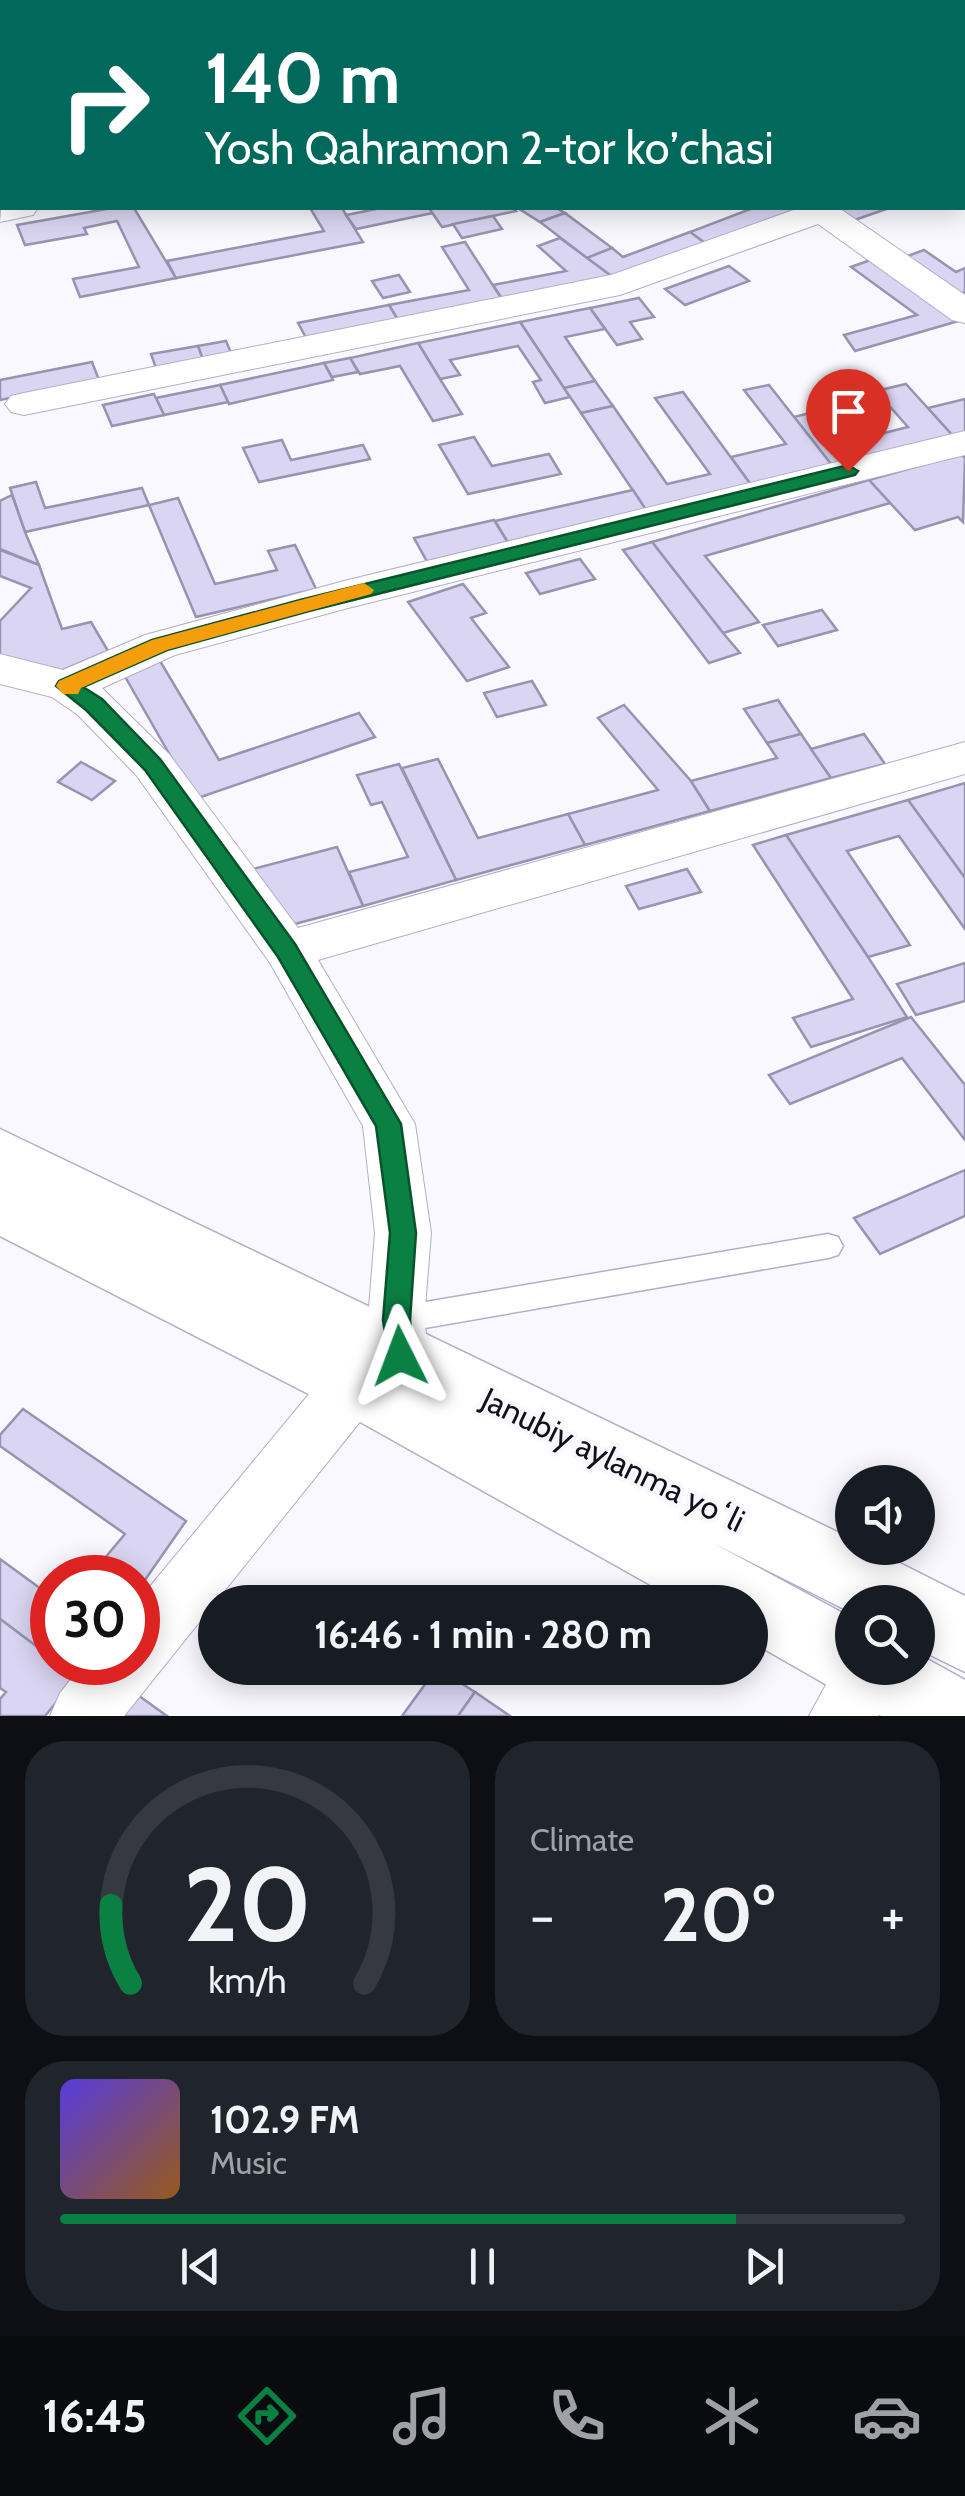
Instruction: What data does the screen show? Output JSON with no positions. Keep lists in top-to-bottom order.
{
  "streets": {
    "highway": ["Janubiy aylanma yoʻli"]
  },
  "page": {
    "turn": ["140 m", "Yosh Qahramon 2-tor koʼchasi"],
    "limit": "30",
    "trip": "16:46 · 1 min · 280 m",
    "tile": "Climate",
    "heat": ["−", "20°", "+"],
    "song": ["102.9 FM", "Music"],
    "tabs": "16:45",
    "gauge": ["20", "km/h"]
  }
}
